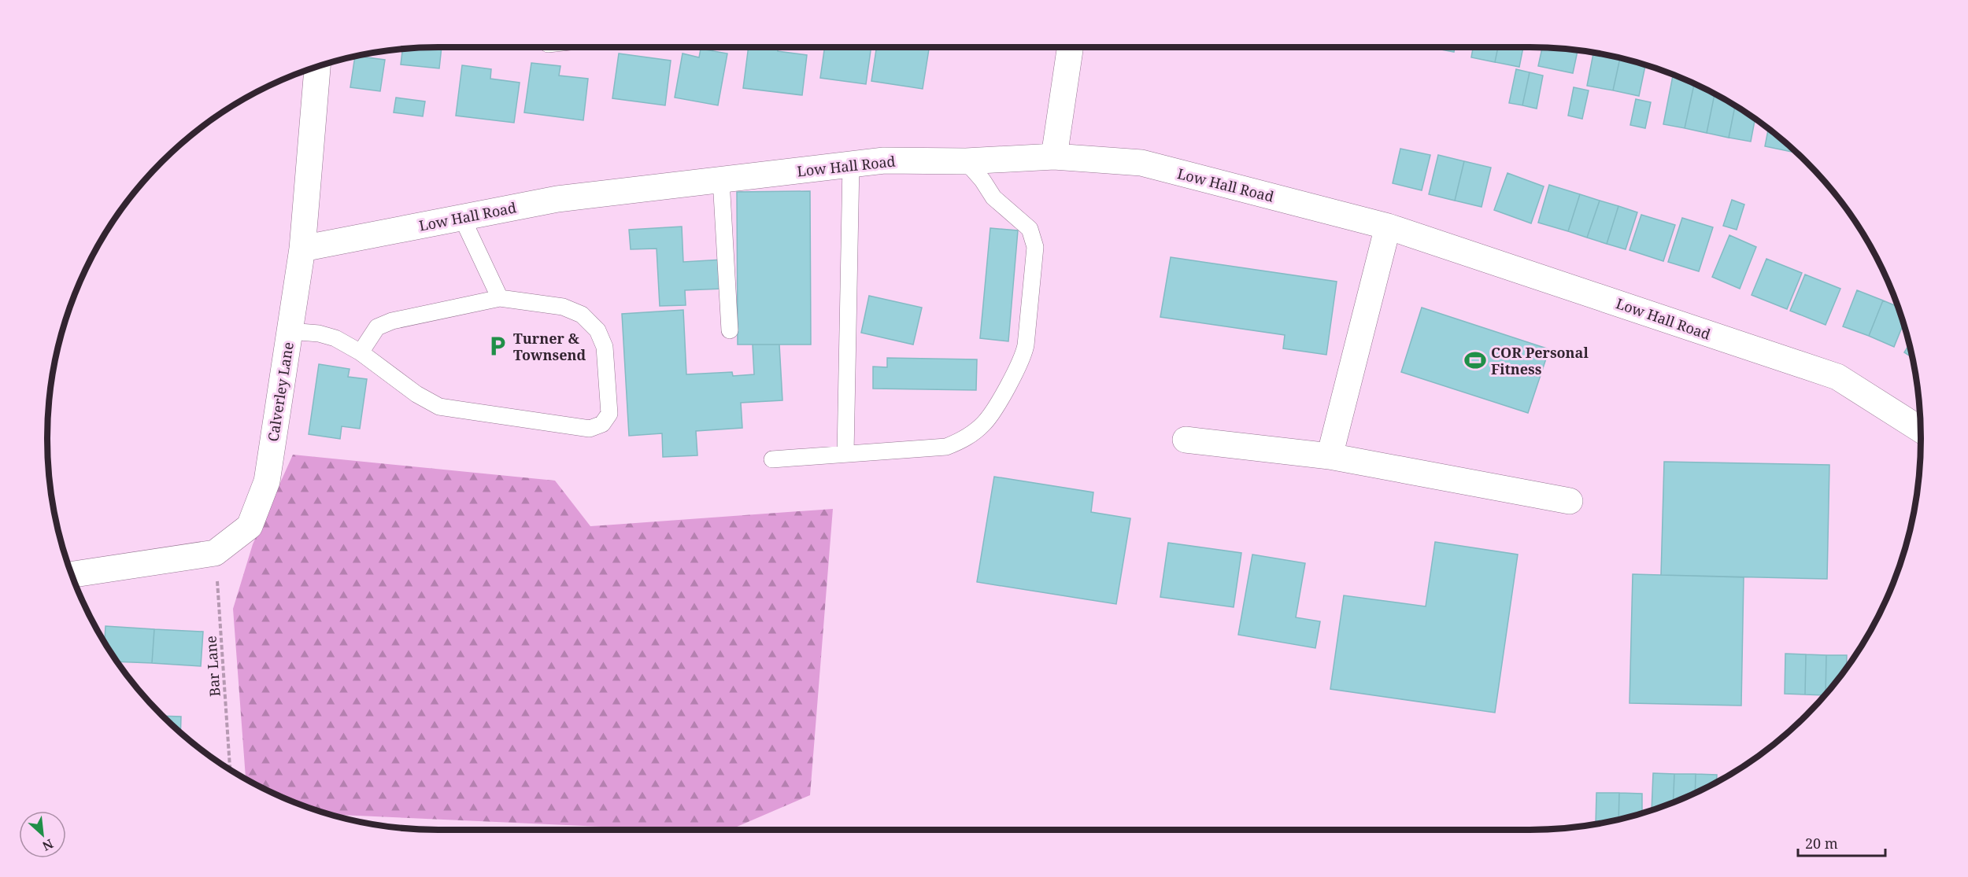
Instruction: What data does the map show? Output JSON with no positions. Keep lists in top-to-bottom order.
{
  "streets": {
    "street": ["Low Hall Road", "Calverley Lane"],
    "path": ["Bar Lane"]
  },
  "crossings": [
    ["Low Hall Road", "Calverley Lane"],
    ["Calverley Lane", "Bar Lane"]
  ],
  "places": {
    "parking": ["Turner & Townsend"],
    "sports": ["COR Personal Fitness"]
  },
  "scale_bar": "20 m",
  "north": "bottom right"
}
